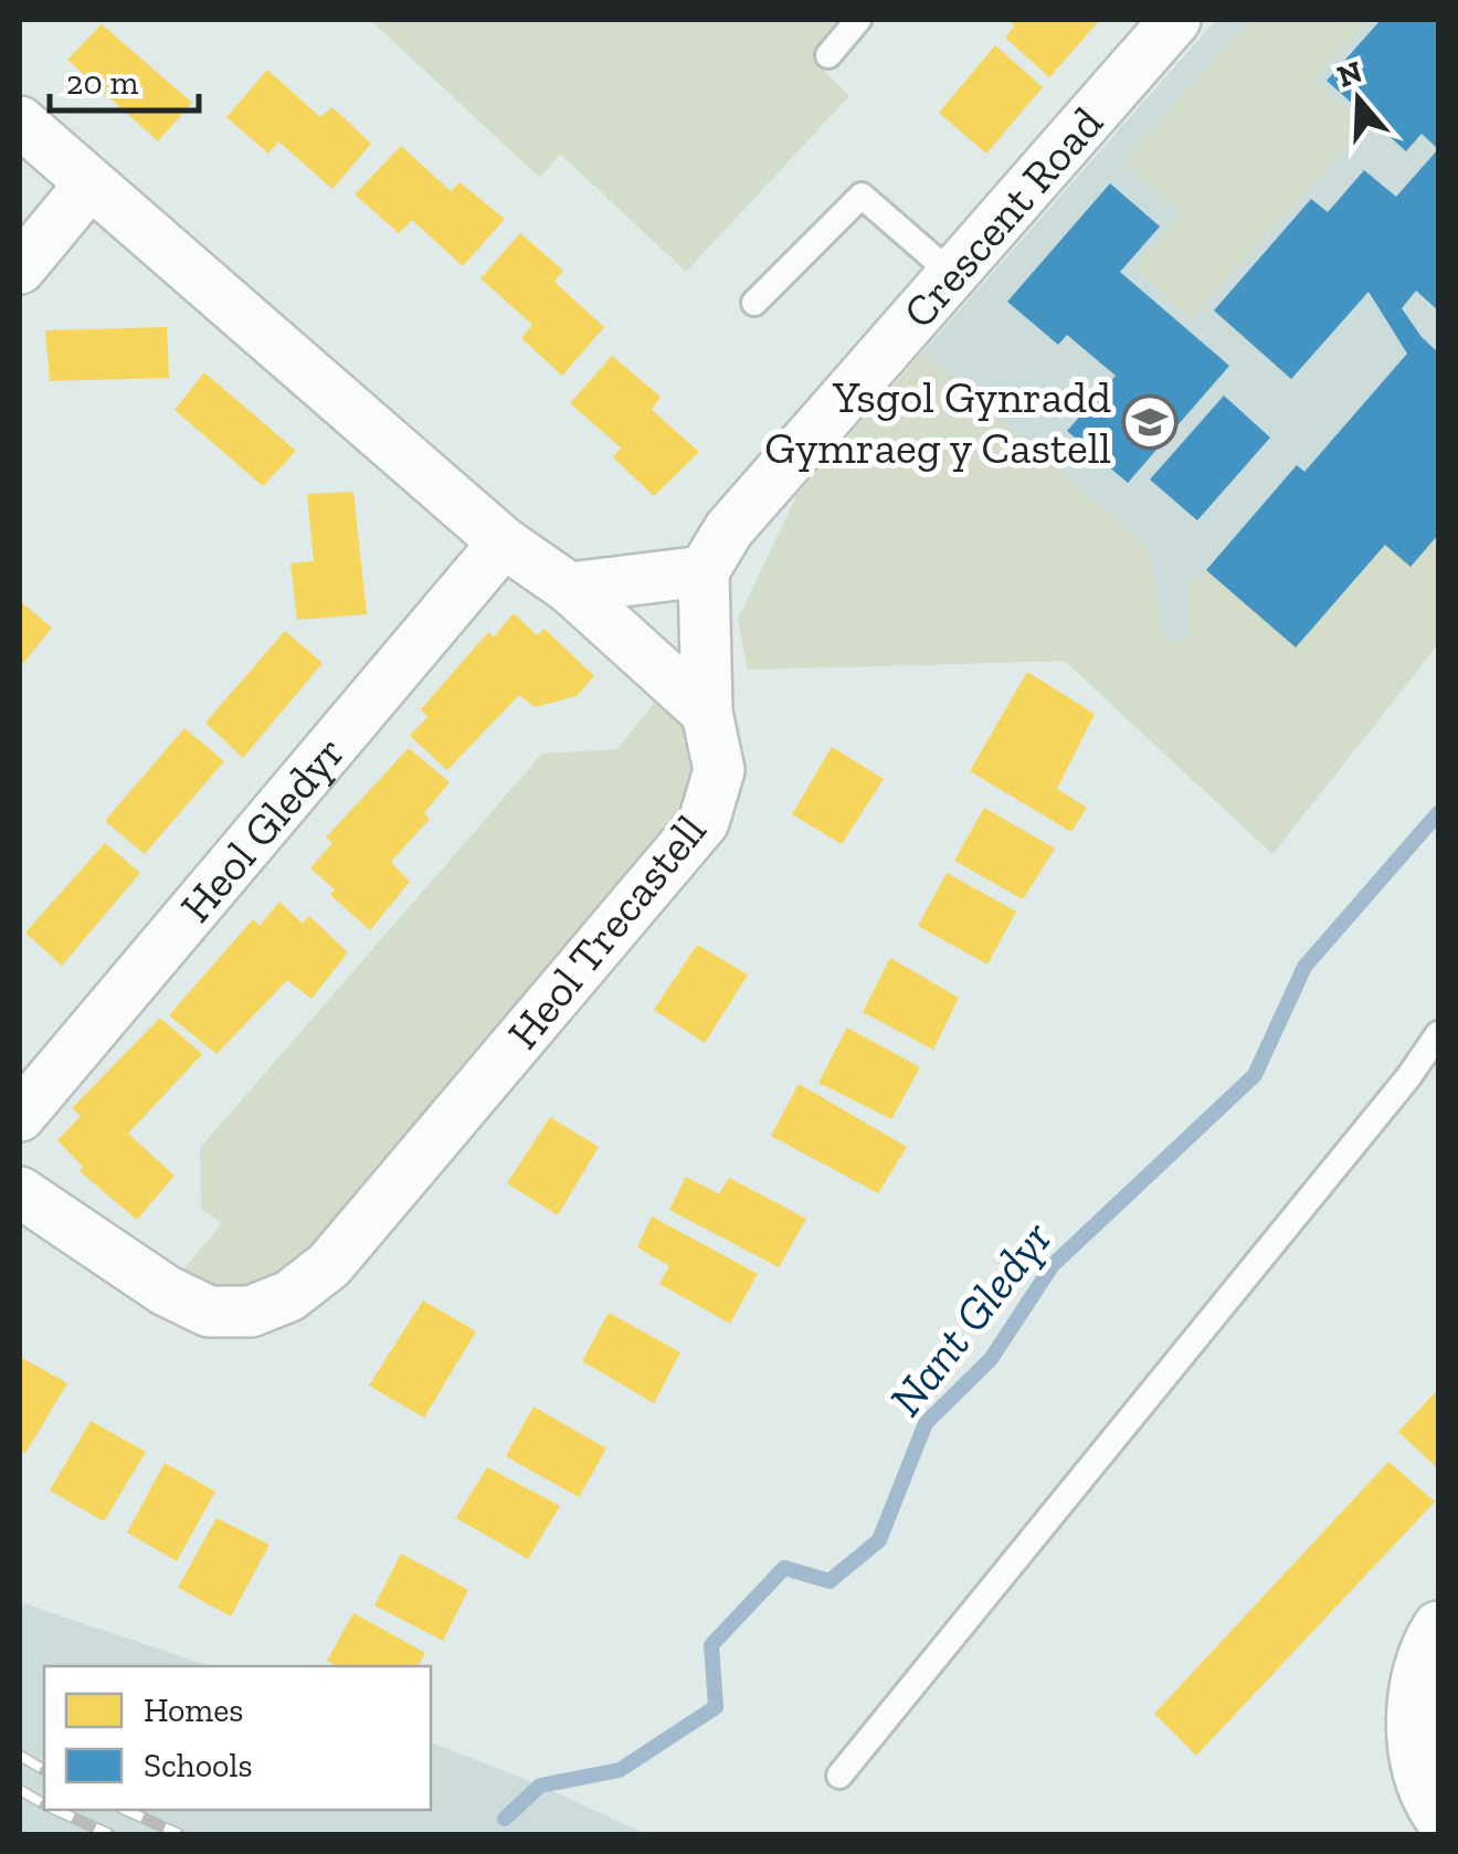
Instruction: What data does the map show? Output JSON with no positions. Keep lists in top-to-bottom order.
{
  "streets": {
    "street": ["Crescent Road", "Heol Gledyr", "Heol Trecastell"]
  },
  "crossings": [
    ["Crescent Road", "Heol Trecastell"]
  ],
  "water": ["Nant Gledyr"],
  "places": {
    "school or university": ["Ysgol Gynradd Gymraeg y Castell"]
  },
  "legend": ["Homes", "Schools"],
  "scale_bar": "20 m",
  "north": "top"
}
